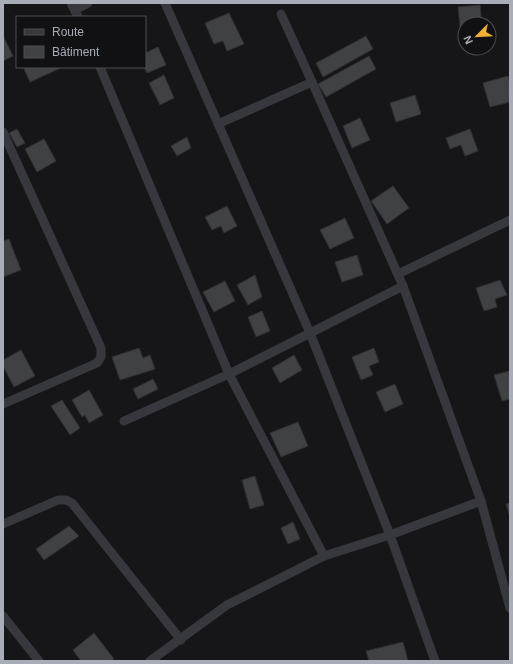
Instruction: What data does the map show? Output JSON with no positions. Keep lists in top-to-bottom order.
{
  "legend": ["Route", "Bâtiment"],
  "north": "bottom left"
}
